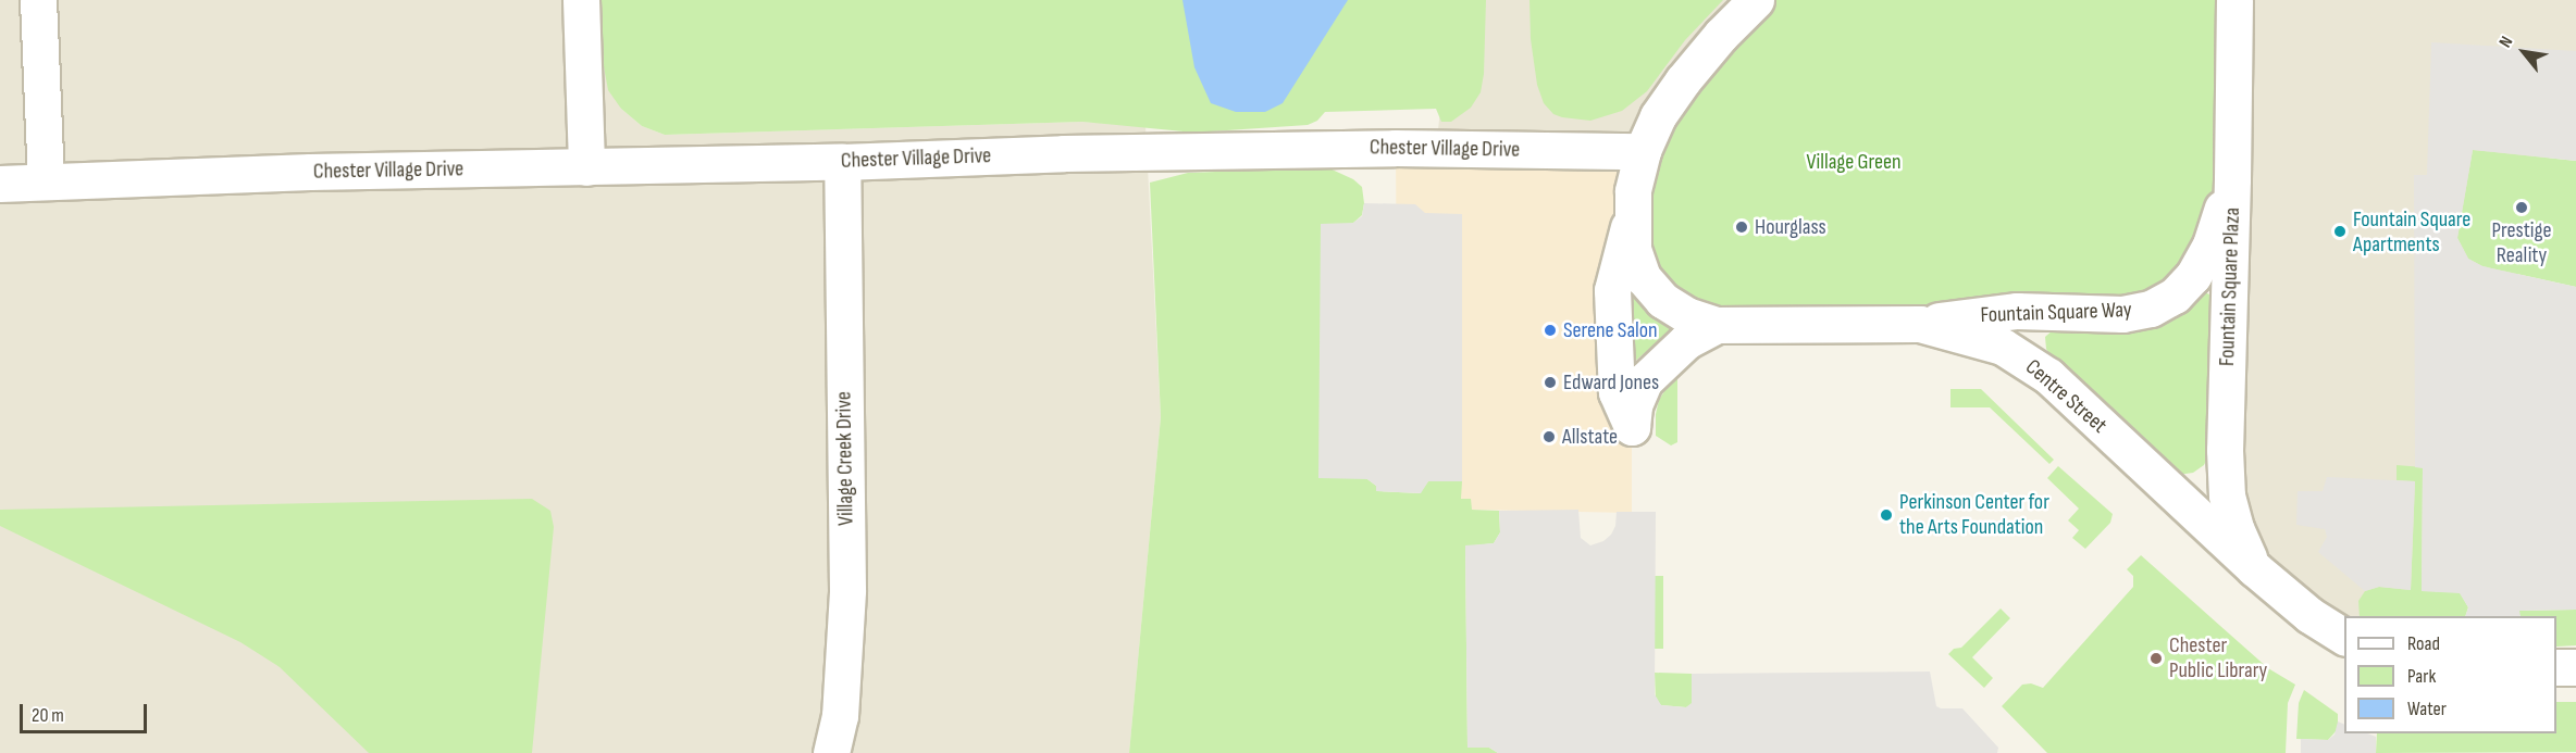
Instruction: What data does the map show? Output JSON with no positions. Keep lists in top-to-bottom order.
{
  "streets": {
    "street": [
      "Chester Village Drive",
      "Fountain Square Plaza",
      "Fountain Square Way",
      "Centre Street",
      "Village Creek Drive"
    ]
  },
  "crossings": [
    ["Chester Village Drive", "Village Creek Drive"],
    ["Fountain Square Plaza", "Fountain Square Way"],
    ["Fountain Square Plaza", "Centre Street"],
    ["Fountain Square Way", "Centre Street"]
  ],
  "parks": ["Village Green"],
  "places": [
    "Prestige Reality",
    "Hourglass",
    "Fountain Square Apartments",
    "Serene Salon",
    "Edward Jones",
    "Allstate",
    "Perkinson Center for the Arts Foundation",
    "Chester Public Library"
  ],
  "legend": ["Road", "Park", "Water"],
  "scale_bar": "20 m",
  "north": "top left"
}
